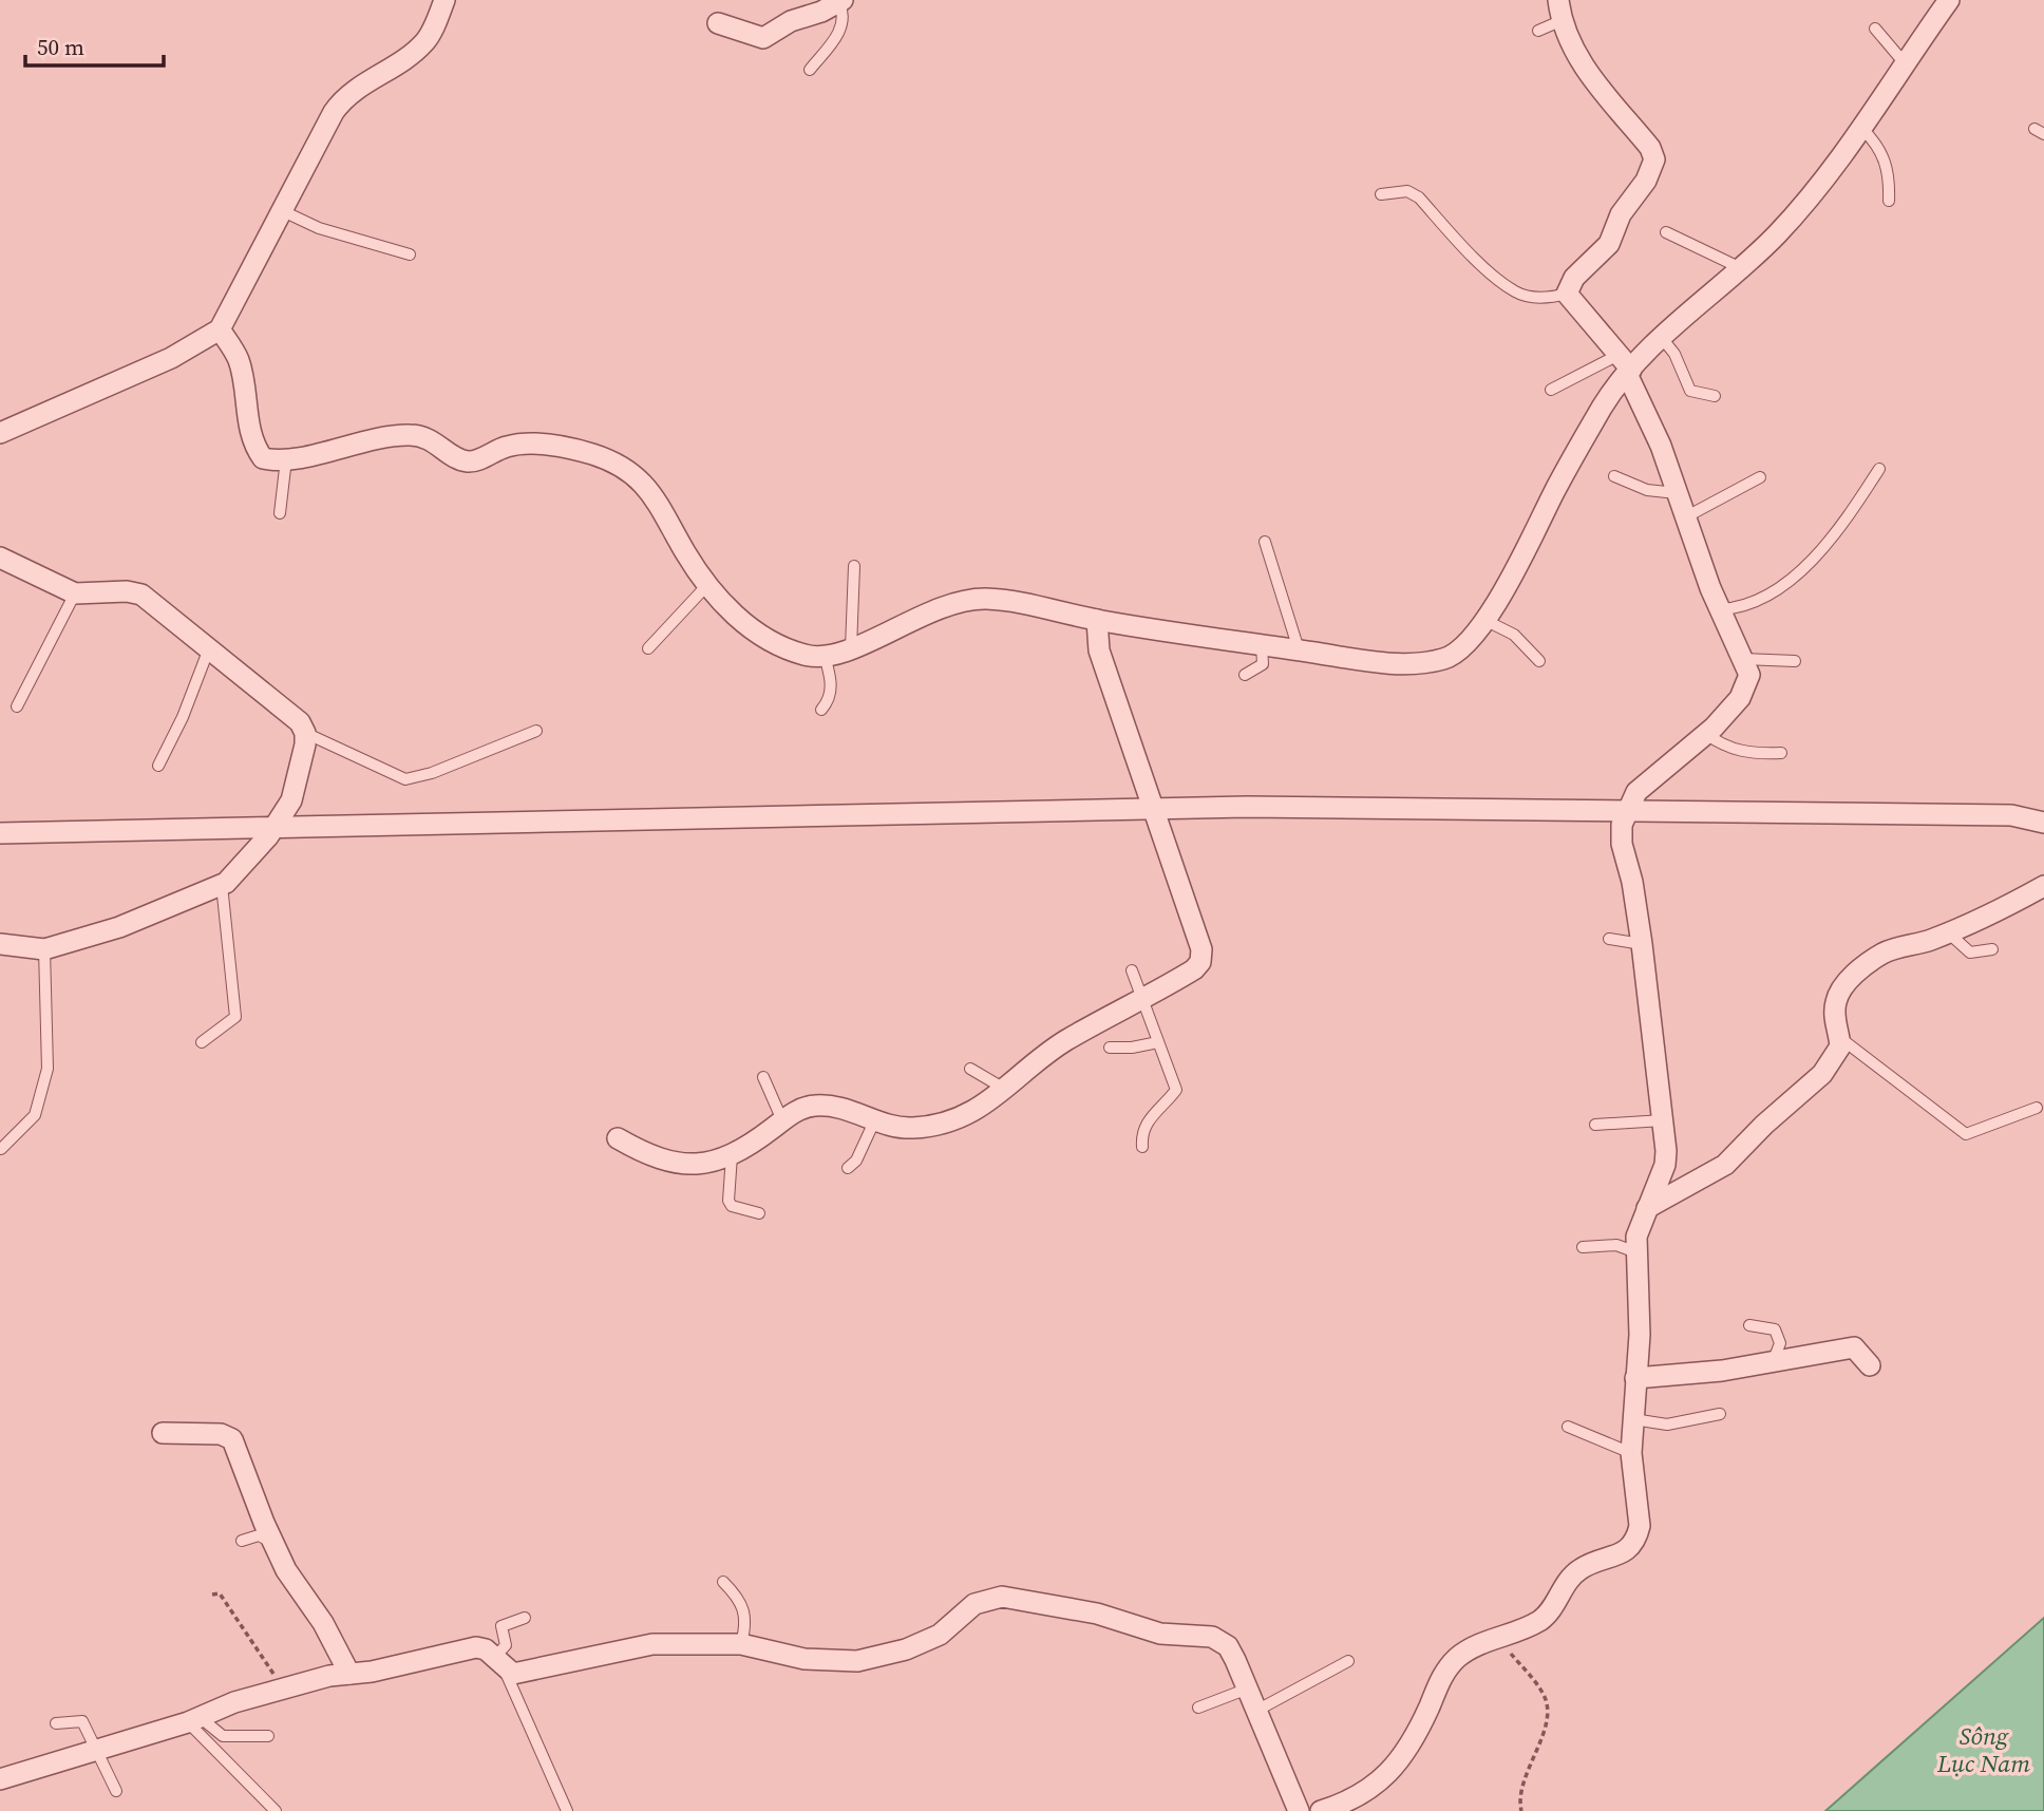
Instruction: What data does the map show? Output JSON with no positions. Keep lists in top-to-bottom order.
{
  "water": ["Sông Lục Nam"],
  "scale_bar": "50 m"
}
